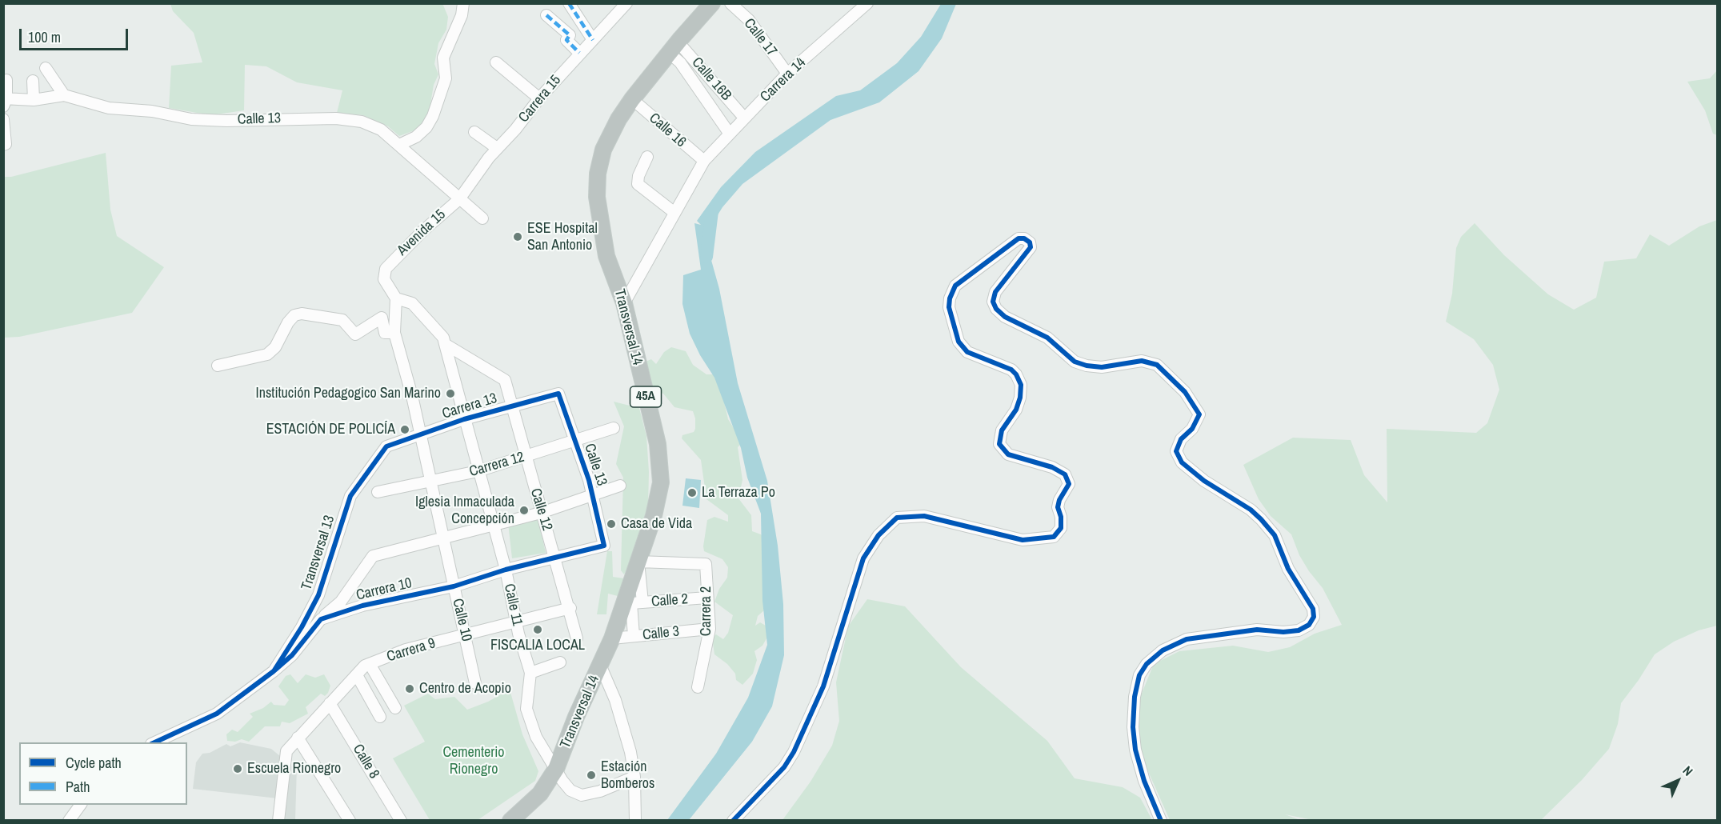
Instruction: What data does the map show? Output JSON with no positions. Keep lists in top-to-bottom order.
{
  "streets": {
    "highway": ["Transversal 14", "45A"],
    "street": [
      "Calle 17",
      "Calle 16B",
      "Carrera 14",
      "Carrera 15",
      "Calle 13",
      "Calle 16",
      "Avenida 15",
      "Carrera 13",
      "Carrera 12",
      "Calle 12",
      "Transversal 13",
      "Carrera 10",
      "Calle 2",
      "Calle 11",
      "Carrera 2",
      "Calle 10",
      "Calle 3",
      "Carrera 9",
      "Calle 8"
    ]
  },
  "crossings": [
    ["Calle 17", "Carrera 14"],
    ["Calle 16B", "Carrera 14"],
    ["Calle 16B", "Transversal 14"],
    ["Carrera 14", "Calle 16"],
    ["Carrera 14", "Transversal 14"],
    ["Carrera 15", "Calle 13"],
    ["Carrera 15", "Avenida 15"],
    ["Calle 13", "Avenida 15"],
    ["Calle 13", "Carrera 13"],
    ["Calle 13", "Carrera 12"],
    ["Calle 13", "Carrera 10"],
    ["Calle 16", "Transversal 14"],
    ["Avenida 15", "Calle 10"],
    ["Transversal 14", "Calle 11"],
    ["Transversal 14", "Carrera 2"],
    ["Transversal 14", "Calle 3"],
    ["Carrera 13", "Calle 12"],
    ["Carrera 13", "Transversal 13"],
    ["Carrera 13", "Calle 11"],
    ["Carrera 13", "Calle 10"],
    ["Carrera 12", "Calle 12"],
    ["Carrera 12", "Calle 11"],
    ["Carrera 12", "Calle 10"],
    ["Calle 12", "Carrera 10"],
    ["Calle 12", "Calle 11"],
    ["Calle 12", "Carrera 9"],
    ["Carrera 10", "Calle 11"],
    ["Carrera 10", "Calle 10"],
    ["Calle 2", "Carrera 2"],
    ["Calle 2", "Calle 3"],
    ["Calle 11", "Carrera 9"],
    ["Carrera 2", "Calle 3"],
    ["Calle 10", "Carrera 9"],
    ["Carrera 9", "Calle 8"]
  ],
  "parks": ["Cementerio Rionegro"],
  "places": [
    "ESE Hospital San Antonio",
    "Institución Pedagogico San Marino",
    "ESTACIÓN DE POLICÍA",
    "La Terraza Po",
    "Iglesia Inmaculada Concepción",
    "Casa de Vida",
    "FISCALIA LOCAL",
    "Centro de Acopio",
    "Escuela Rionegro",
    "Estación Bomberos"
  ],
  "legend": ["Cycle path", "Path"],
  "scale_bar": "100 m",
  "north": "top right"
}
